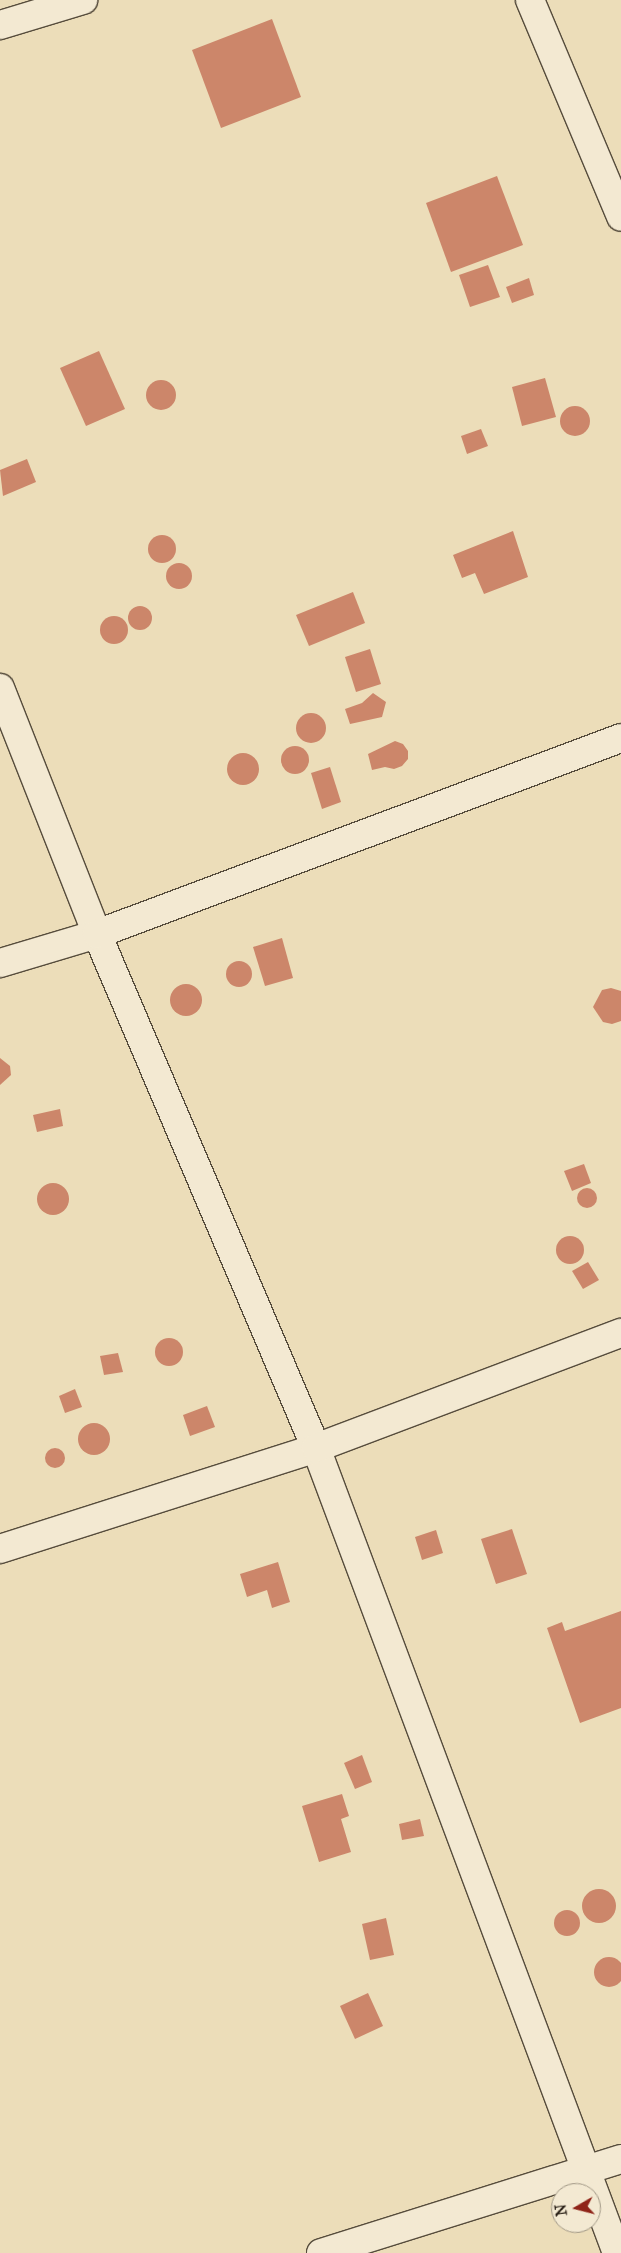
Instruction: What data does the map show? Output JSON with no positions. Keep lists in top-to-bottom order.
{
  "north": "left"
}
